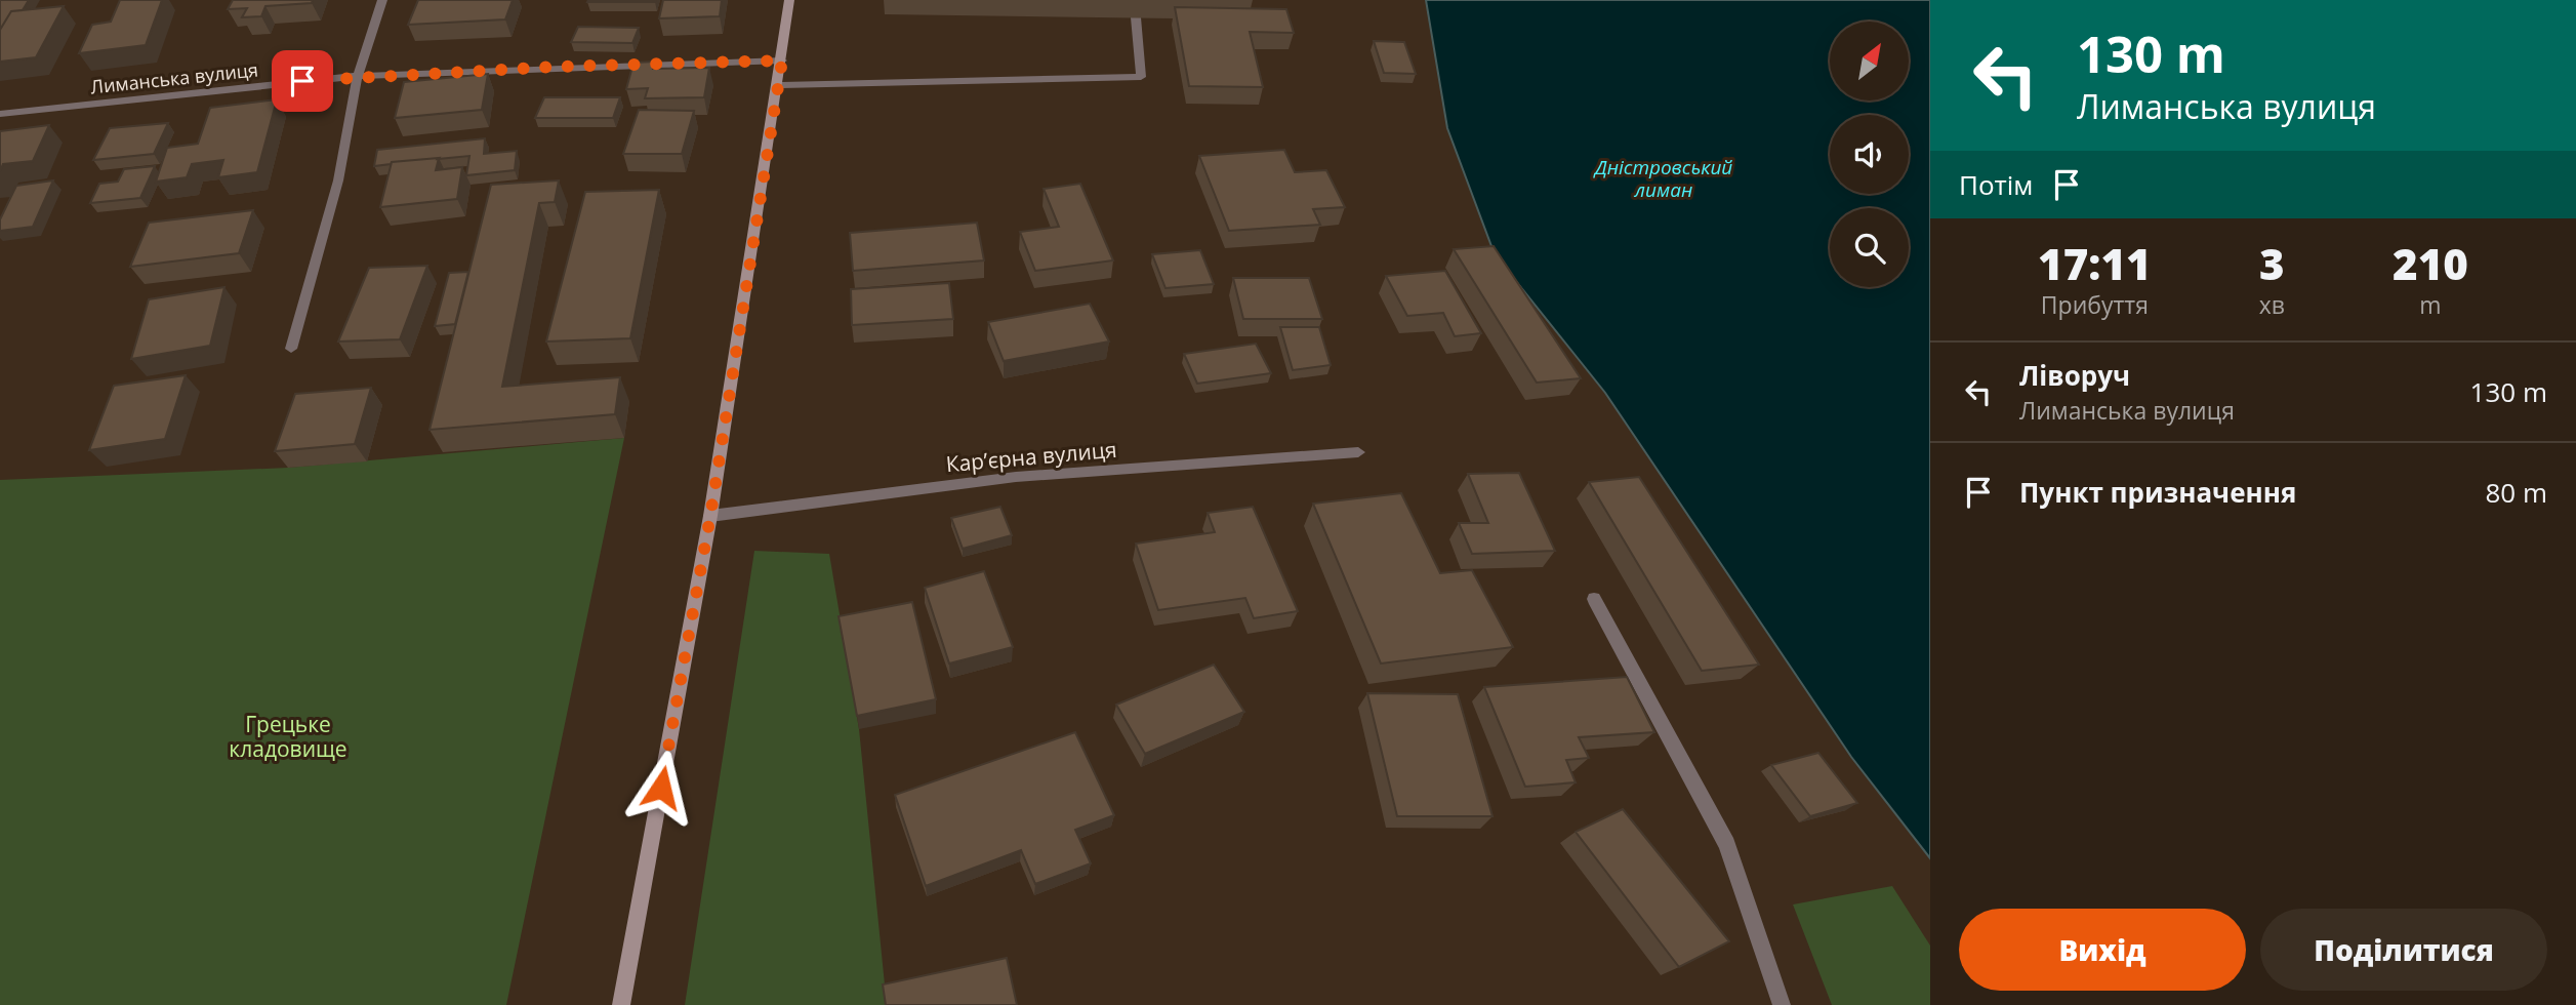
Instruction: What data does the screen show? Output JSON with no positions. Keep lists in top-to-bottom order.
{
  "streets": {
    "street": ["Лиманська вулиця", "Карʼєрна вулиця"]
  },
  "water": ["Дністровський лиман"],
  "parks": ["Грецьке кладовище"],
  "north": "top right",
  "page": {
    "turn": ["130 m", "Лиманська вулиця"],
    "then": "Потім",
    "eta": [
      "17:11",
      "Прибуття",
      "3",
      "хв",
      "210",
      "m"
    ],
    "list": [
      {
        "name": "Ліворуч",
        "note": "Лиманська вулиця",
        "value": "130 m"
      },
      {
        "name": "Пункт призначення",
        "value": "80 m"
      }
    ],
    "buttons": ["Вихід", "Поділитися"]
  }
}
